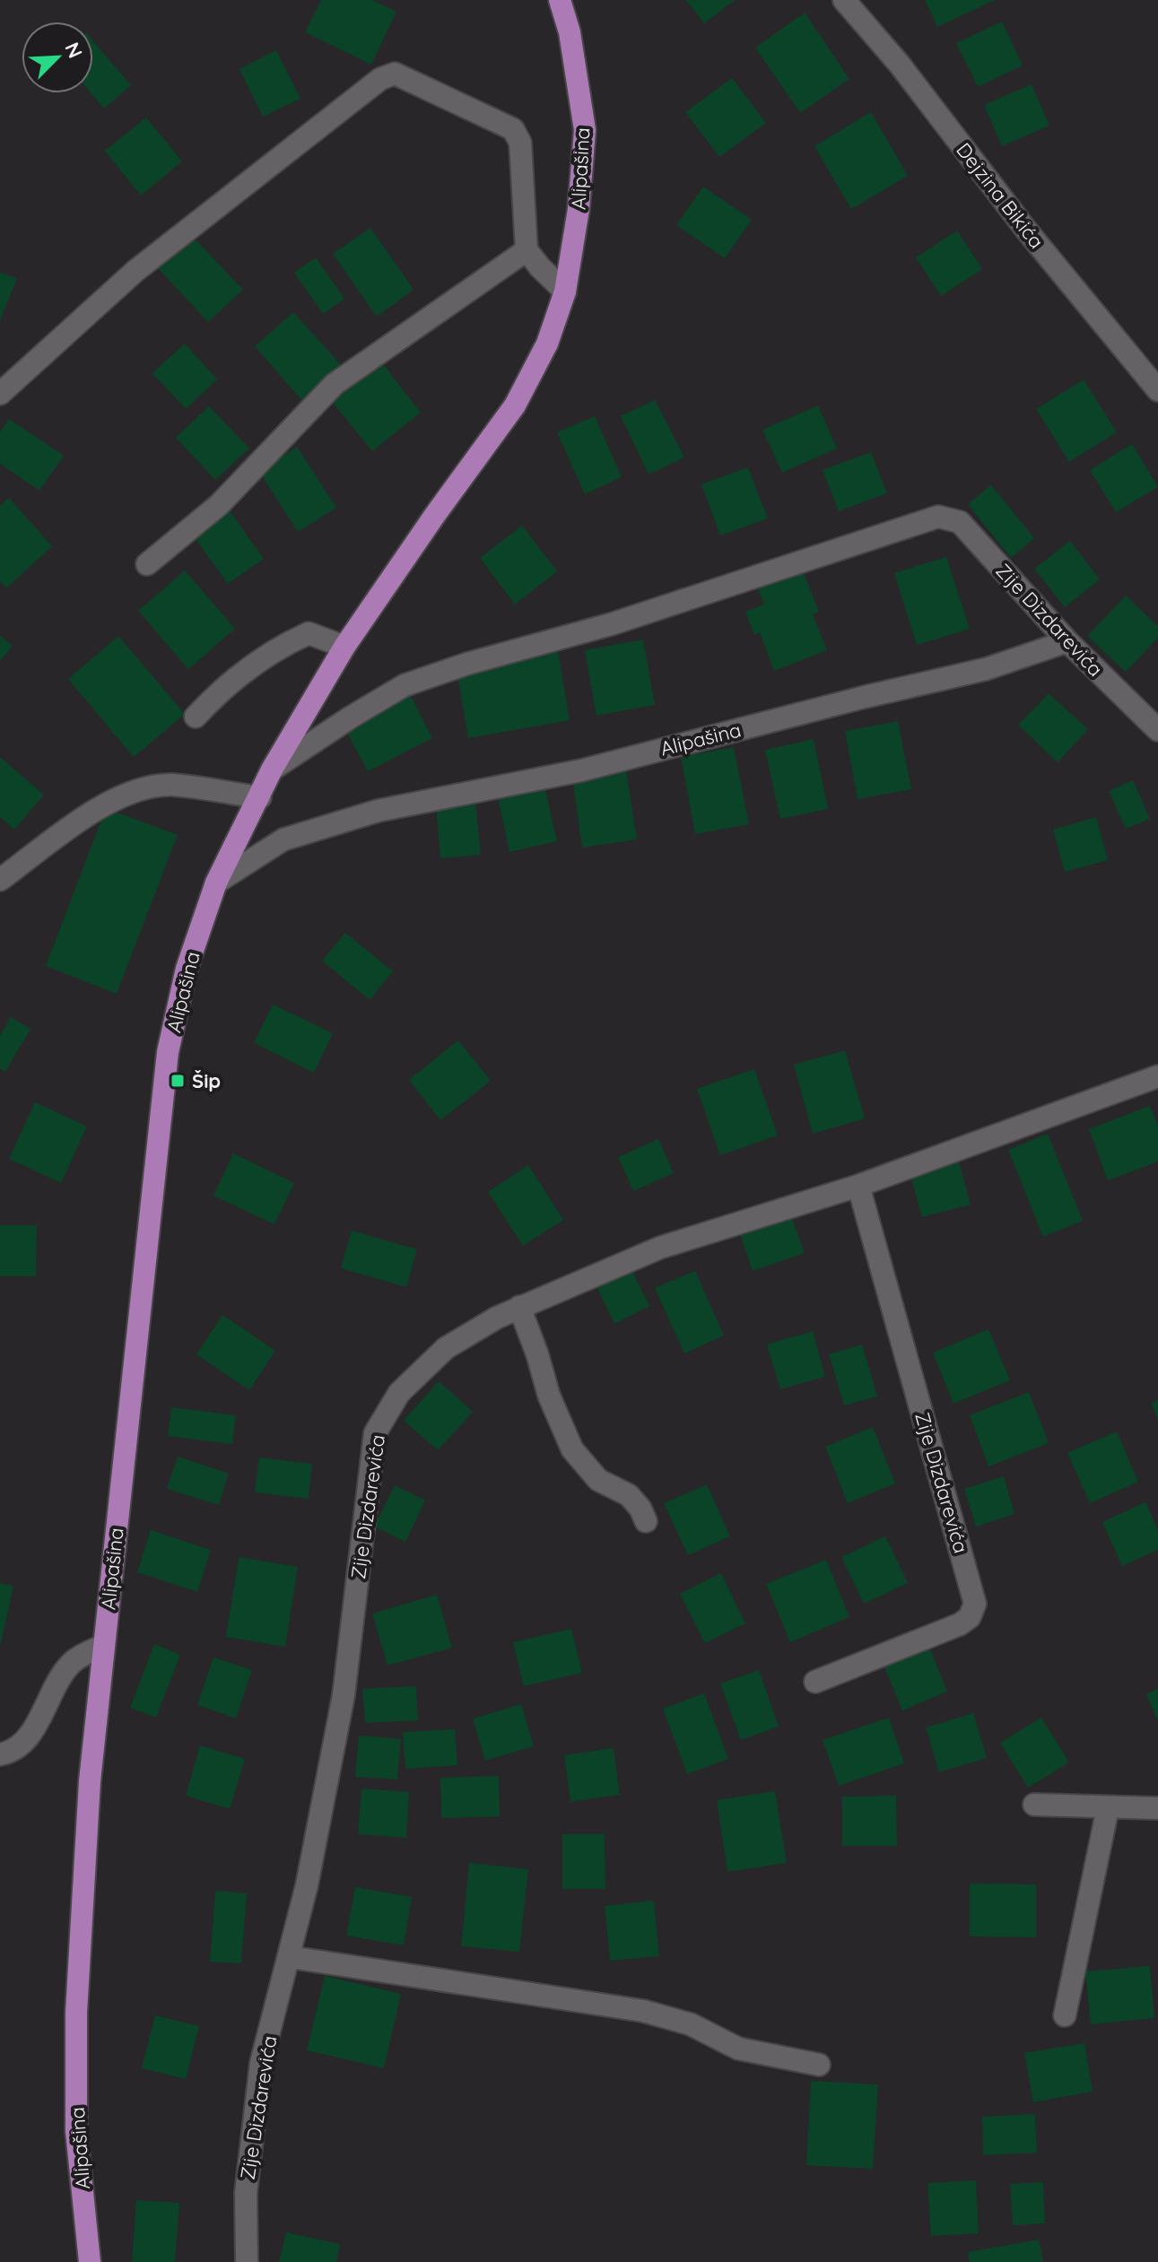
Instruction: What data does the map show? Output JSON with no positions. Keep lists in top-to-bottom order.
{
  "streets": {
    "main road": ["Alipašina"],
    "street": ["Dejzina Bikića", "Zije Dizdarevića"]
  },
  "crossings": [
    ["Alipašina", "Zije Dizdarevića"]
  ],
  "places": {
    "transit": ["Šip"]
  },
  "north": "top right"
}
